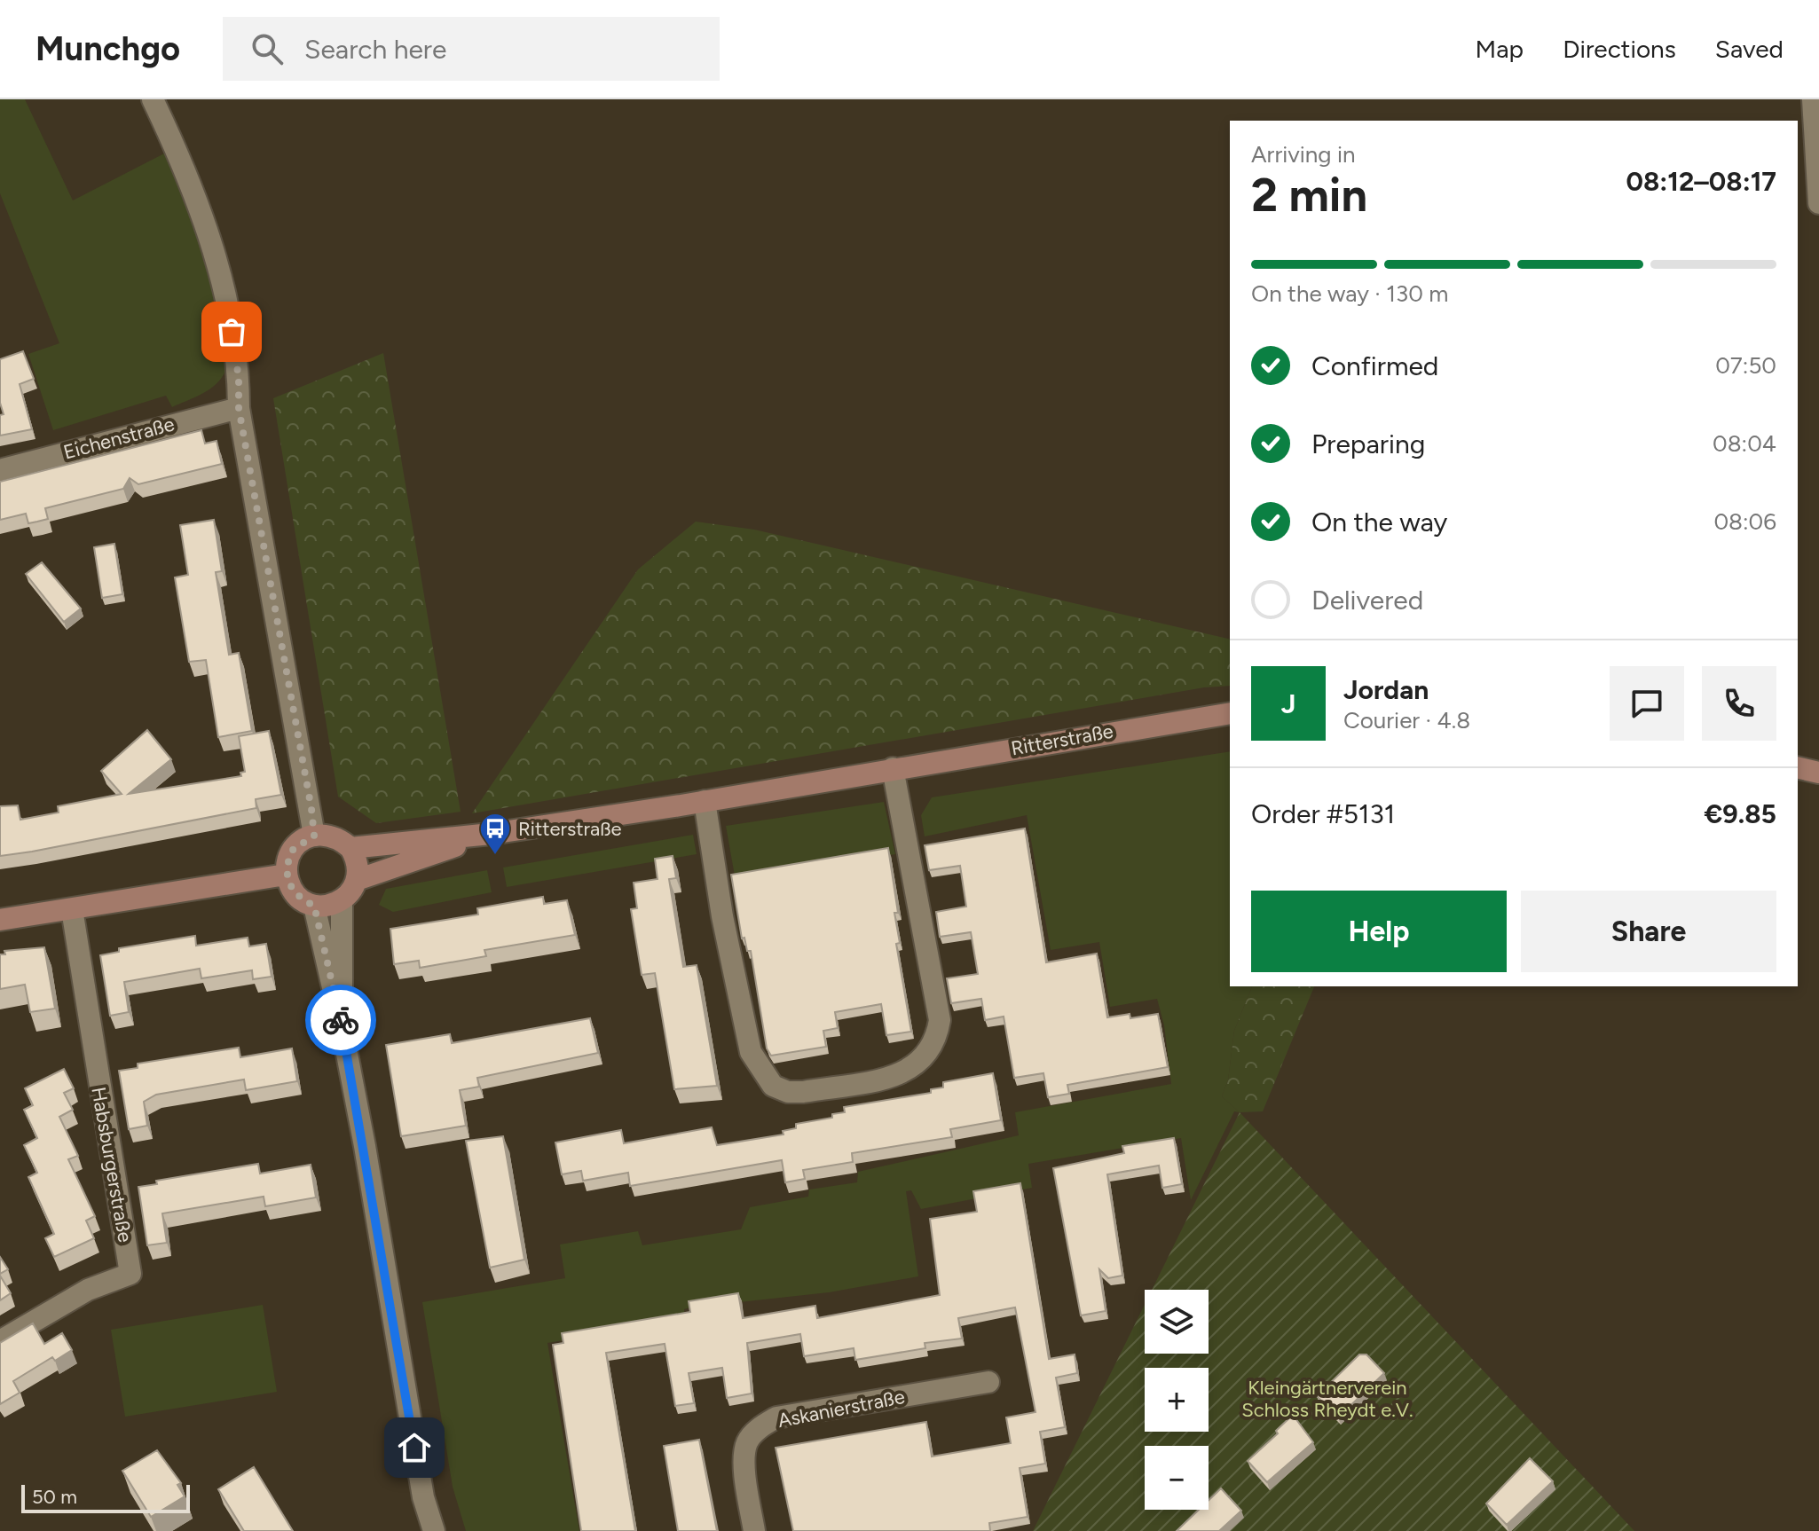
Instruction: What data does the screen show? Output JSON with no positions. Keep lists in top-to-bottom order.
{
  "streets": {
    "main road": ["Ritterstraße"],
    "street": ["Eichenstraße", "Habsburgerstraße", "Askanierstraße"]
  },
  "parks": ["Kleingärtnerverein Schloss Rheydt e.V."],
  "places": {
    "bus stop": ["Ritterstraße"]
  },
  "scale_bar": "50 m",
  "page": {
    "header": "Munchgo",
    "search": "Search here",
    "nav": ["Map", "Directions", "Saved"],
    "heading": ["2 min", "Arriving in", "08:12–08:17"],
    "panel": [
      "Jordan",
      "Courier · 4.8",
      "Order #5131",
      "€9.85"
    ],
    "bar": "On the way · 130 m",
    "list": [
      ["Confirmed", "07:50"],
      ["Preparing", "08:04"],
      ["On the way", "08:06"],
      "Delivered"
    ],
    "round": "J",
    "buttons": ["Help", "Share"],
    "map_buttons": ["+", "−"],
    "scale": "50 m"
  }
}
